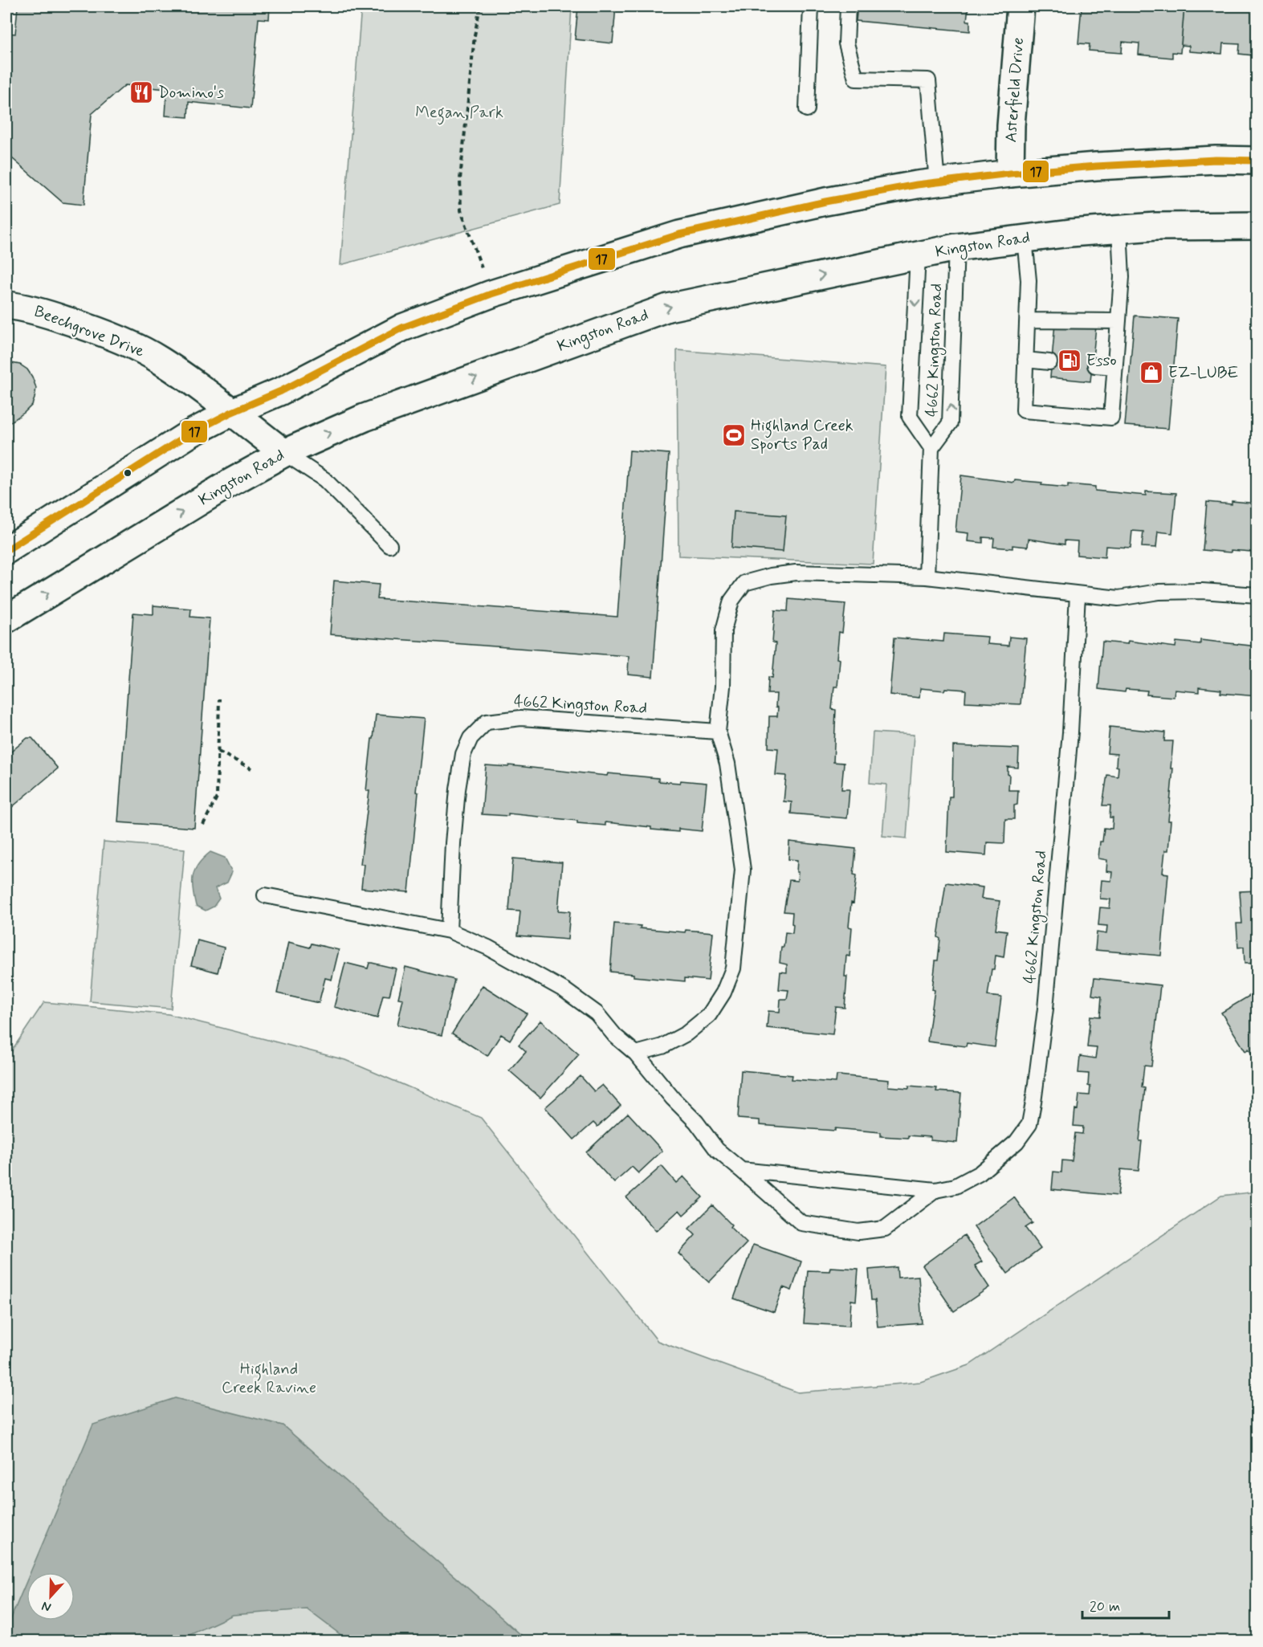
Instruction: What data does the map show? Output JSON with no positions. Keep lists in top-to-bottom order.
{
  "streets": {
    "main road": ["Asterfield Drive", "Kingston Road", "Beechgrove Drive"],
    "lane": ["4662 Kingston Road"]
  },
  "crossings": [
    ["Kingston Road", "Beechgrove Drive"],
    ["Kingston Road", "4662 Kingston Road"]
  ],
  "parks": ["Megan Park", "Highland Creek Ravine"],
  "places": {
    "restaurant": ["Domino's"],
    "fuel station": ["Esso"],
    "shop": ["EZ-LUBE"],
    "sports": ["Highland Creek Sports Pad"]
  },
  "lines": ["transit line 17"],
  "scale_bar": "20 m",
  "north": "bottom"
}
